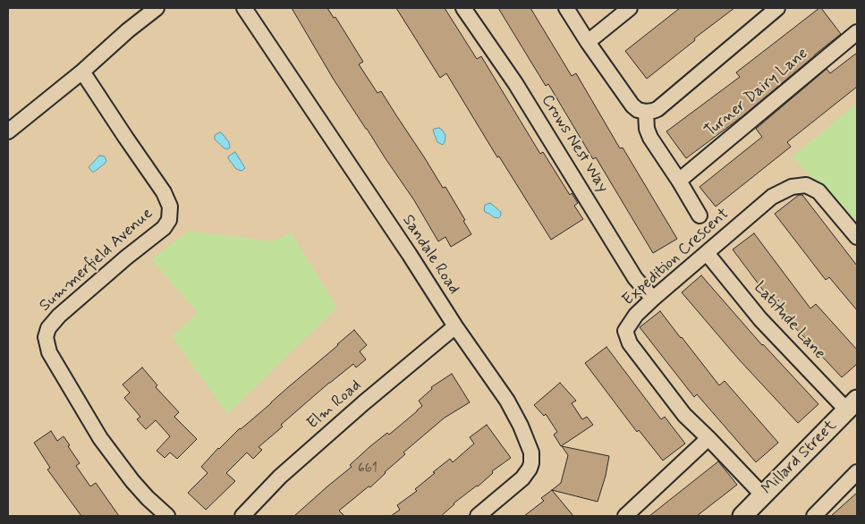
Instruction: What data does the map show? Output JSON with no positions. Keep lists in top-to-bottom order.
{
  "streets": {
    "street": [
      "Turner Dairy Lane",
      "Crows Nest Way",
      "Sandale Road",
      "Expedition Crescent",
      "Summerfield Avenue",
      "Latitude Lane",
      "Elm Road",
      "Millard Street"
    ]
  },
  "crossings": [
    ["Crows Nest Way", "Expedition Crescent"],
    ["Sandale Road", "Elm Road"],
    ["Expedition Crescent", "Latitude Lane"],
    ["Expedition Crescent", "Millard Street"],
    ["Latitude Lane", "Millard Street"]
  ],
  "house_numbers": ["661"]
}
